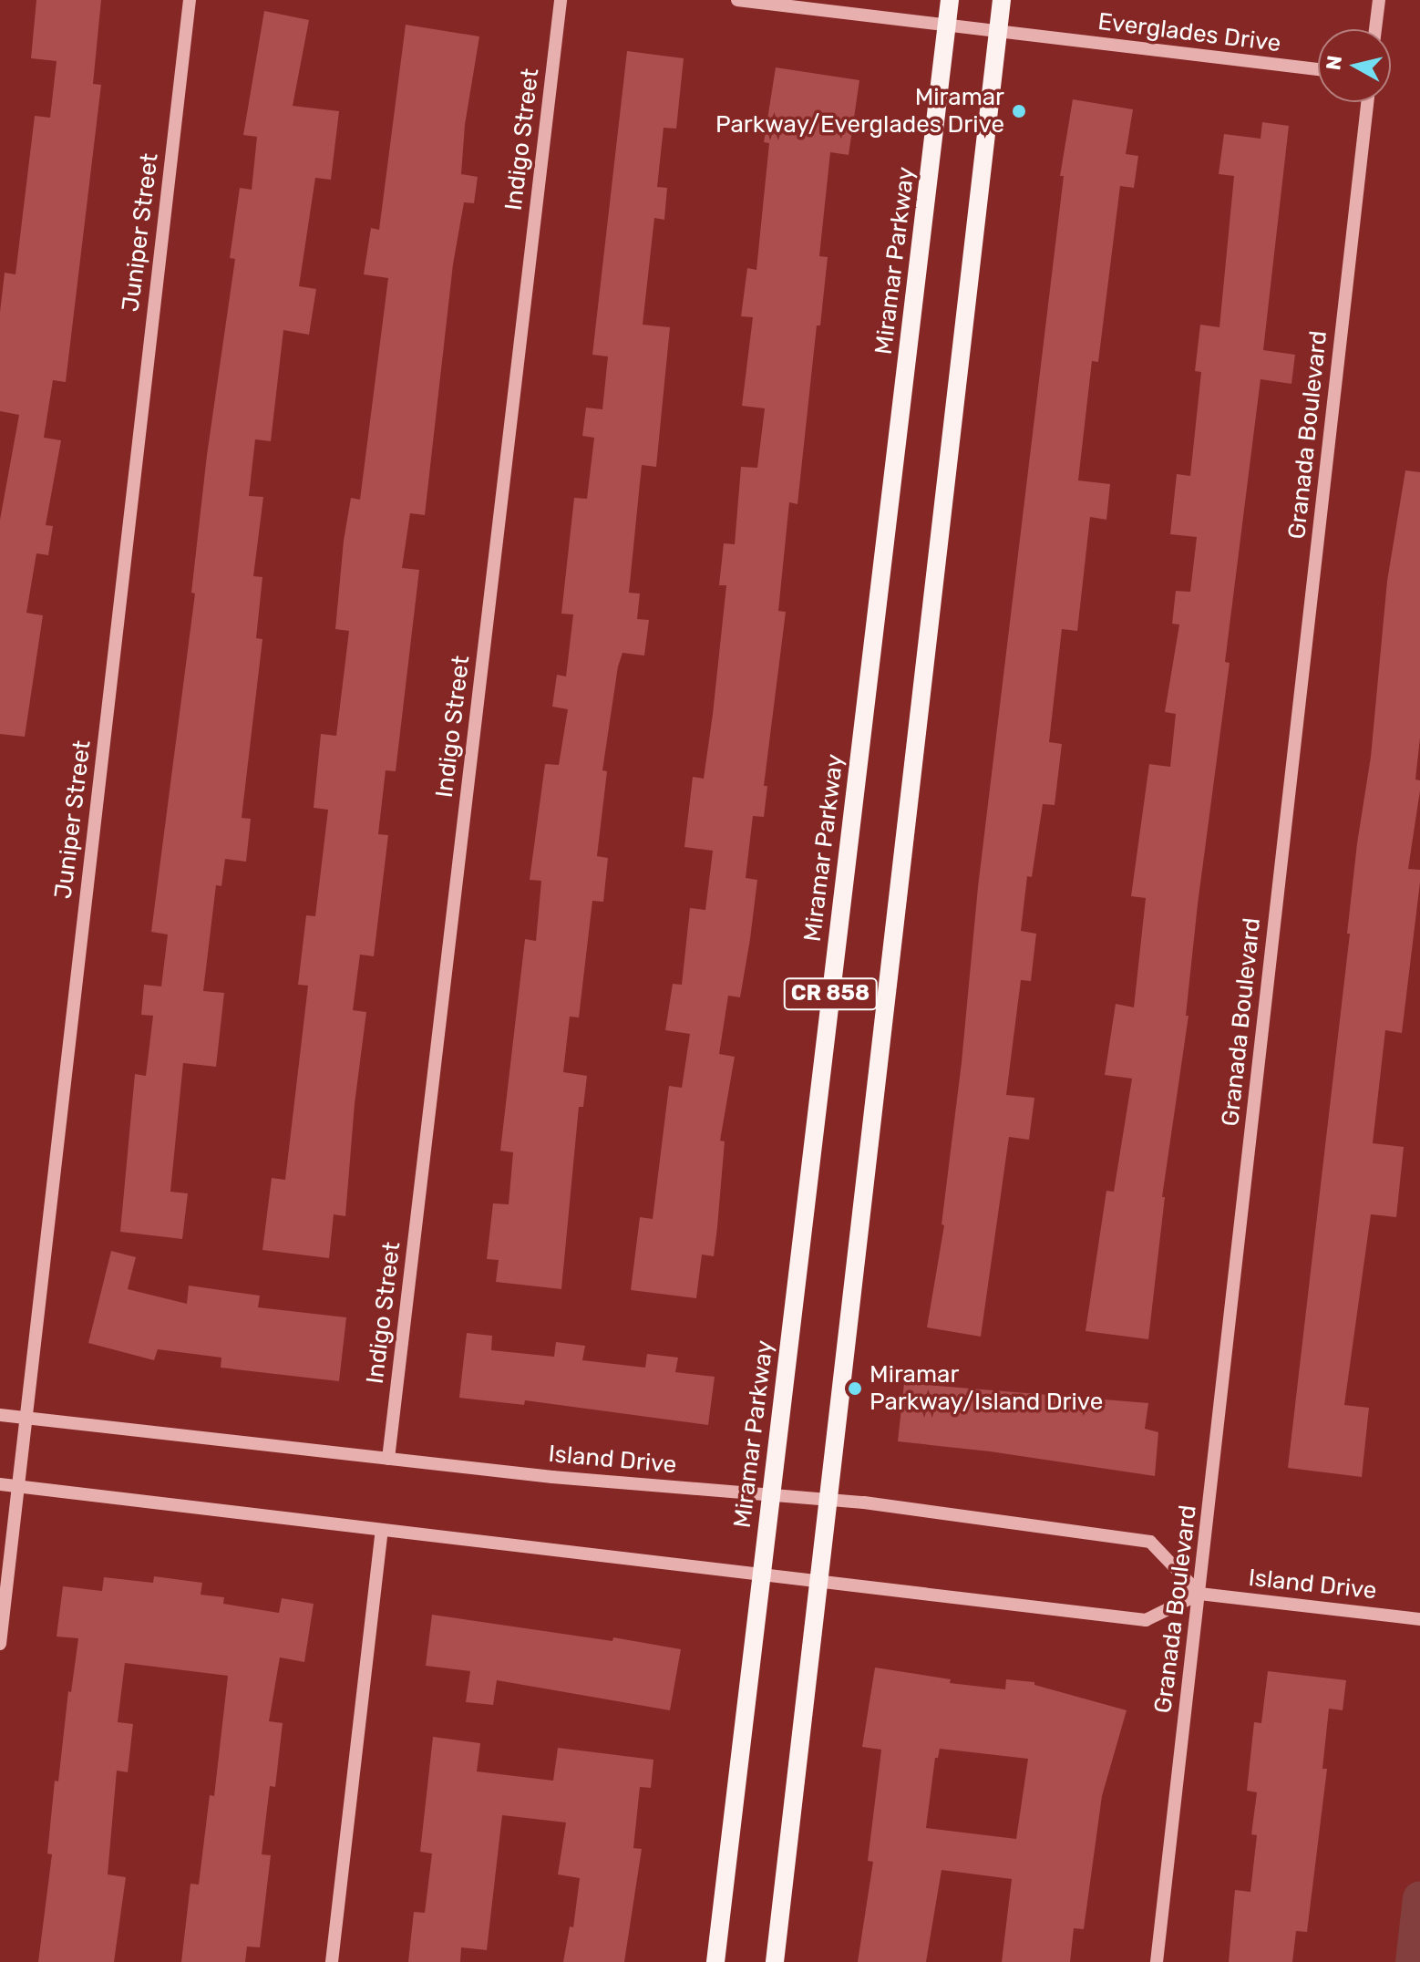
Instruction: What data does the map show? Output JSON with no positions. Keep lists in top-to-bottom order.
{
  "streets": {
    "main road": ["Miramar Parkway", "CR 858"],
    "street": [
      "Everglades Drive",
      "Indigo Street",
      "Juniper Street",
      "Granada Boulevard",
      "Island Drive"
    ]
  },
  "crossings": [
    ["Everglades Drive", "Miramar Parkway"],
    ["Everglades Drive", "CR 858"],
    ["Indigo Street", "Island Drive"],
    ["Juniper Street", "Island Drive"],
    ["Miramar Parkway", "Island Drive"],
    ["Granada Boulevard", "Island Drive"],
    ["CR 858", "Island Drive"]
  ],
  "places": ["Miramar Parkway/Everglades Drive", "Miramar Parkway/Island Drive"],
  "north": "left"
}
